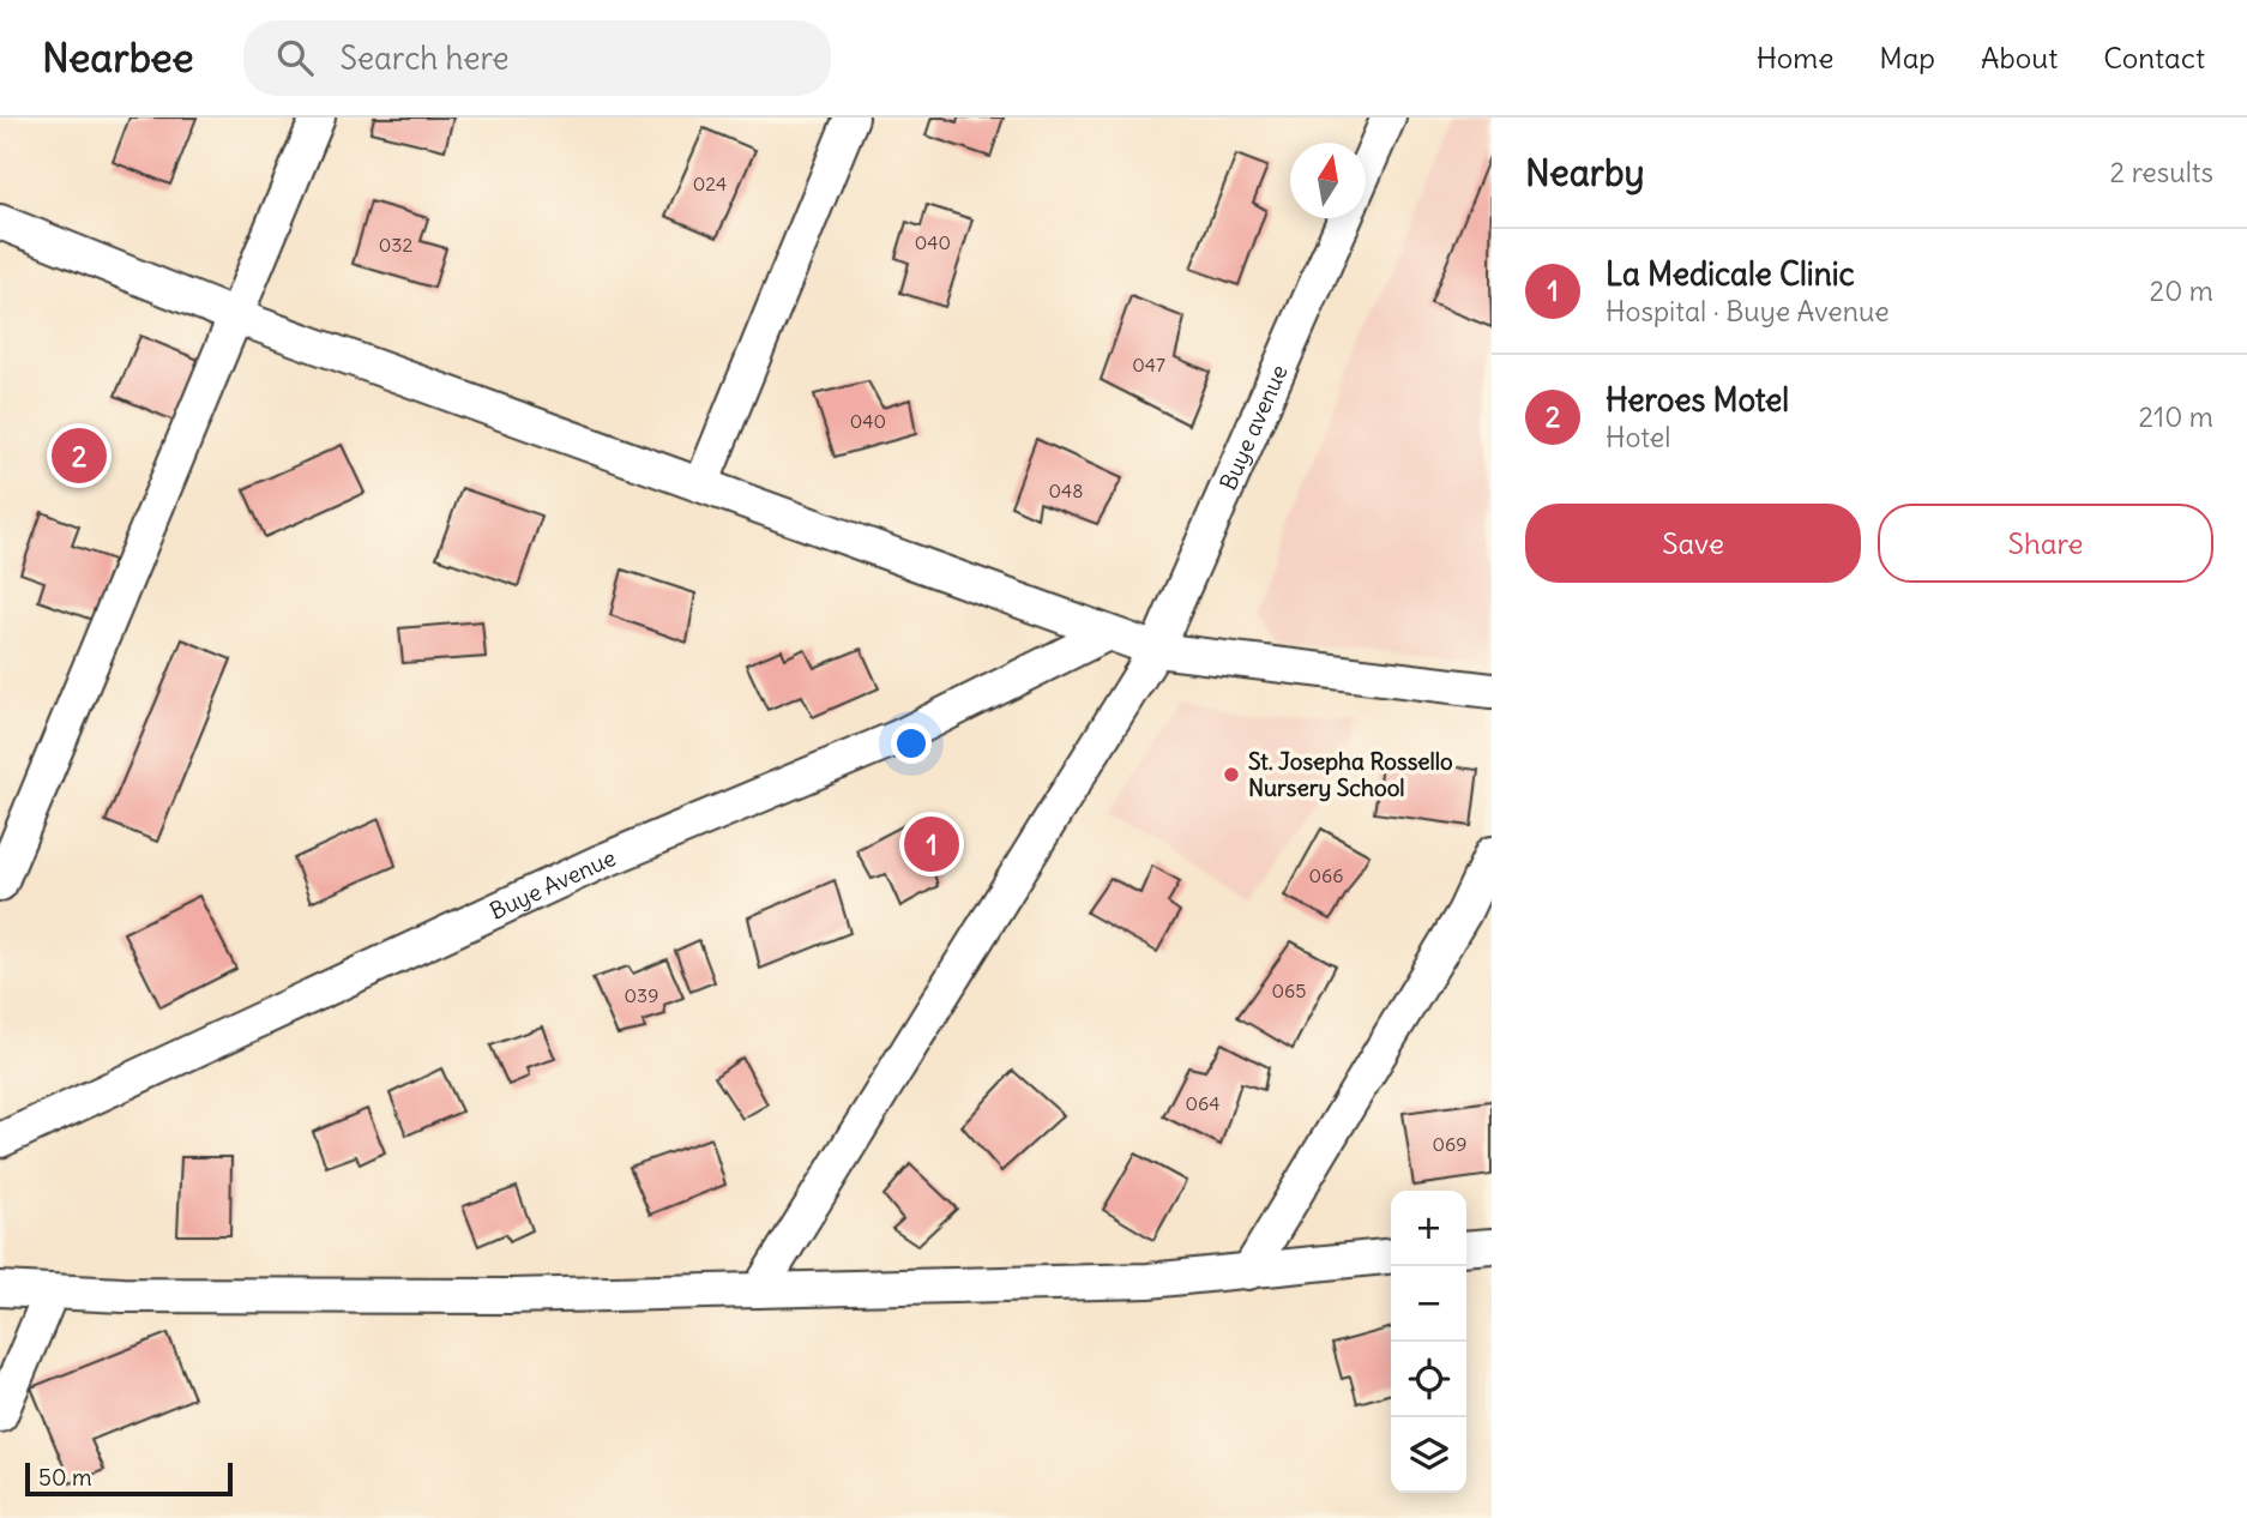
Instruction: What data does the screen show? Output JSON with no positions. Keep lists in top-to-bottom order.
{
  "streets": {
    "street": ["Buye avenue", "Buye Avenue"]
  },
  "places": ["St. Josepha Rossello Nursery School"],
  "house_numbers": [
    "024",
    "040",
    "032",
    "047",
    "040",
    "048",
    "066",
    "065",
    "039",
    "064",
    "069"
  ],
  "scale_bar": "50 m",
  "north": "top",
  "page": {
    "header": "Nearbee",
    "search": "Search here",
    "nav": [
      "Home",
      "Map",
      "About",
      "Contact"
    ],
    "heading": ["Nearby", "2 results"],
    "list": [
      {
        "mark": "1",
        "name": "La Medicale Clinic",
        "note": "Hospital · Buye Avenue",
        "value": "20 m"
      },
      {
        "mark": "2",
        "name": "Heroes Motel",
        "note": "Hotel",
        "value": "210 m"
      }
    ],
    "pins": ["2", "1"],
    "buttons": ["Save", "Share"],
    "map_buttons": ["+", "−"],
    "scale": "50 m"
  }
}
